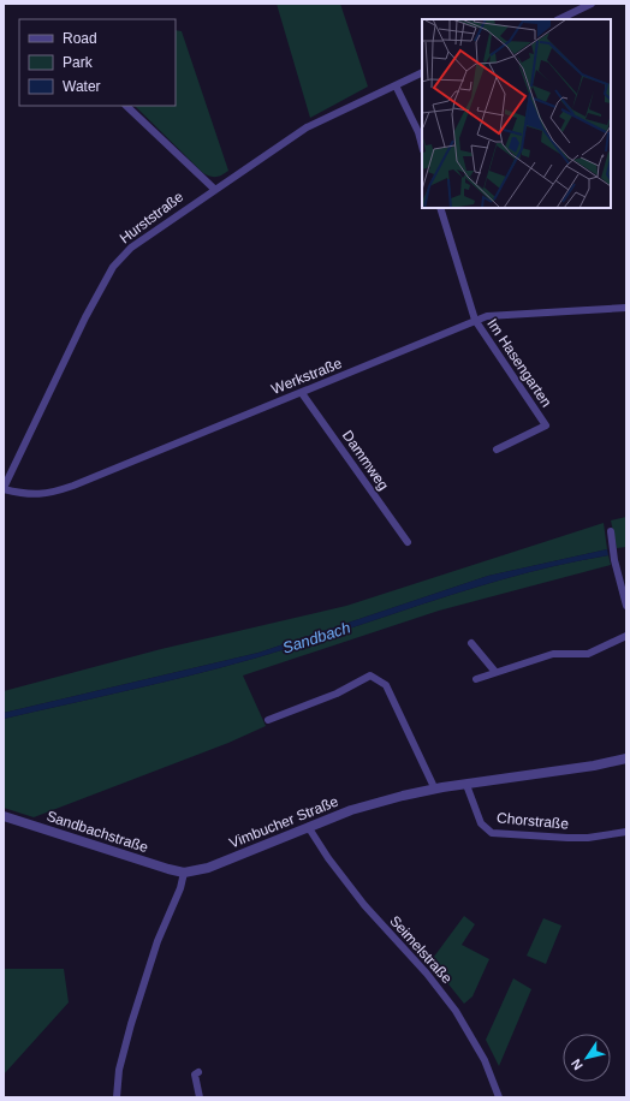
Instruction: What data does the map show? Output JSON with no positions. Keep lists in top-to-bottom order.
{
  "streets": {
    "street": [
      "Hurststraße",
      "Im Hasengarten",
      "Werkstraße",
      "Dammweg",
      "Chorstraße",
      "Vimbucher Straße",
      "Sandbachstraße",
      "Seimelstraße"
    ]
  },
  "crossings": [
    ["Hurststraße", "Werkstraße"],
    ["Im Hasengarten", "Werkstraße"],
    ["Werkstraße", "Dammweg"],
    ["Chorstraße", "Vimbucher Straße"],
    ["Vimbucher Straße", "Sandbachstraße"],
    ["Vimbucher Straße", "Seimelstraße"]
  ],
  "water": ["Sandbach"],
  "legend": ["Road", "Park", "Water"],
  "north": "bottom left"
}
